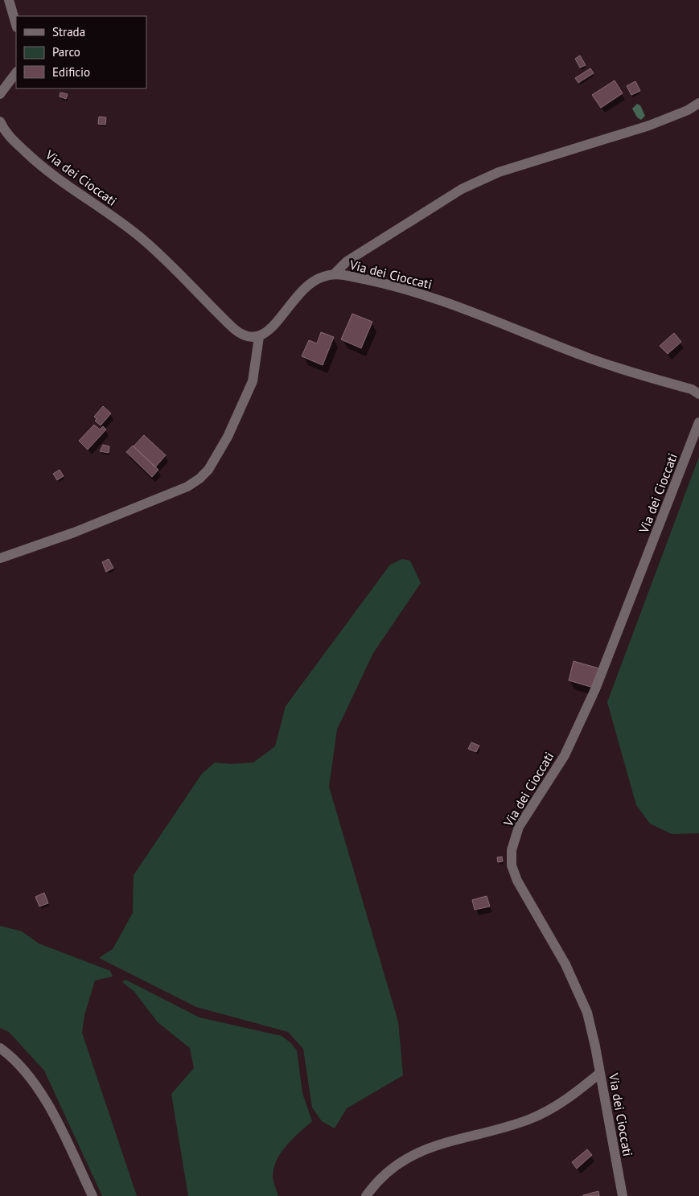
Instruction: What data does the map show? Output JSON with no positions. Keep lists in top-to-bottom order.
{
  "streets": {
    "street": ["Via dei Cioccati"]
  },
  "legend": ["Strada", "Parco", "Edificio"]
}
